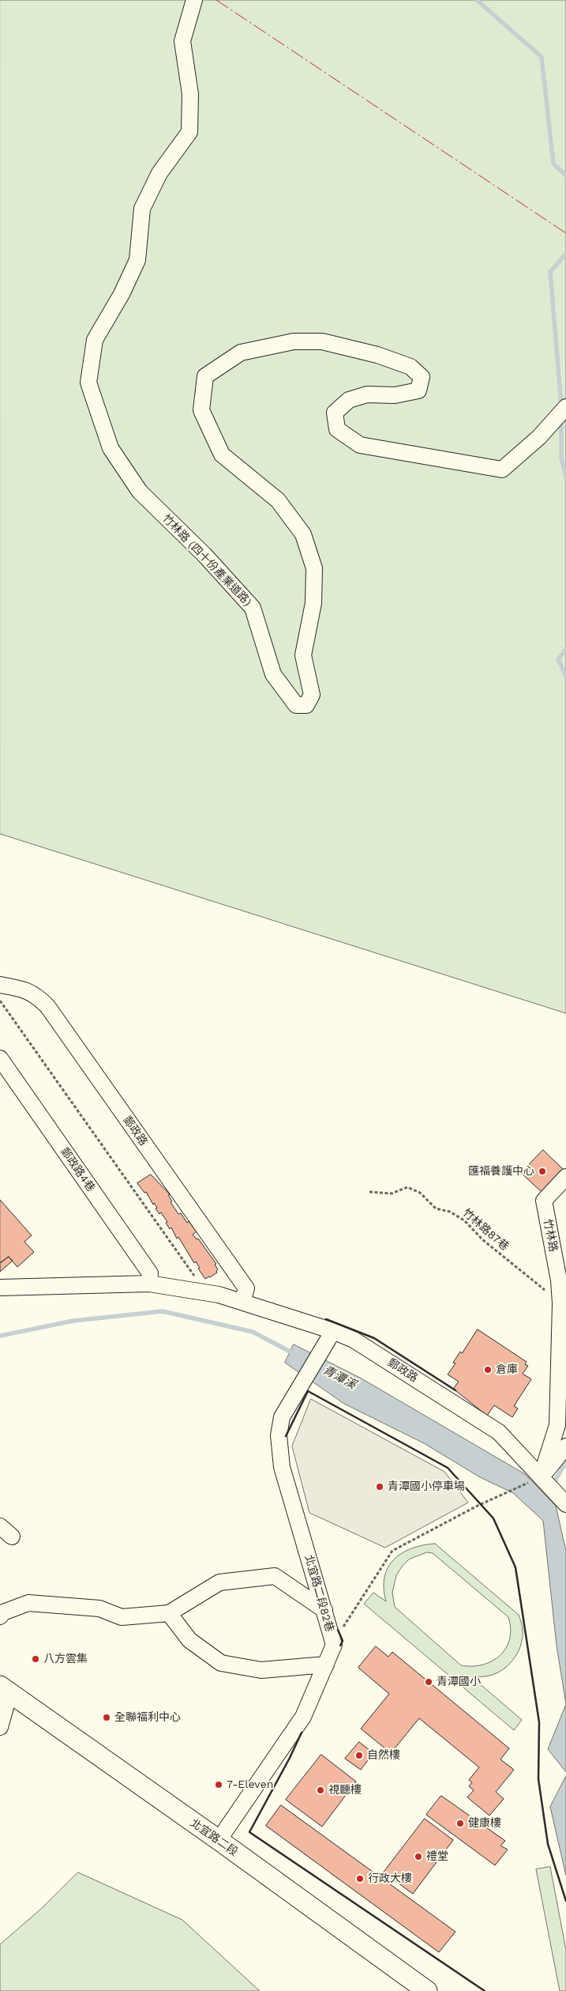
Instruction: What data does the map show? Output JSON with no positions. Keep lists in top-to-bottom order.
{
  "streets": {
    "main road": ["北宜路二段"],
    "street": [
      "竹林路 (四十份產業道路)",
      "郵政路",
      "郵政路4巷",
      "竹林路",
      "北宜路二段82巷"
    ],
    "path": ["竹林路87巷"]
  },
  "crossings": [
    ["郵政路", "郵政路4巷"],
    ["郵政路", "竹林路"],
    ["郵政路", "北宜路二段82巷"],
    ["竹林路87巷", "竹林路"],
    ["北宜路二段82巷", "北宜路二段"]
  ],
  "water": ["青潭溪"],
  "places": [
    "匯福養護中心",
    "倉庫",
    "青潭國小停車場",
    "八方雲集",
    "青潭國小",
    "全聯福利中心",
    "自然樓",
    "7-Eleven",
    "視聽樓",
    "健康樓",
    "禮堂",
    "行政大樓"
  ]
}
